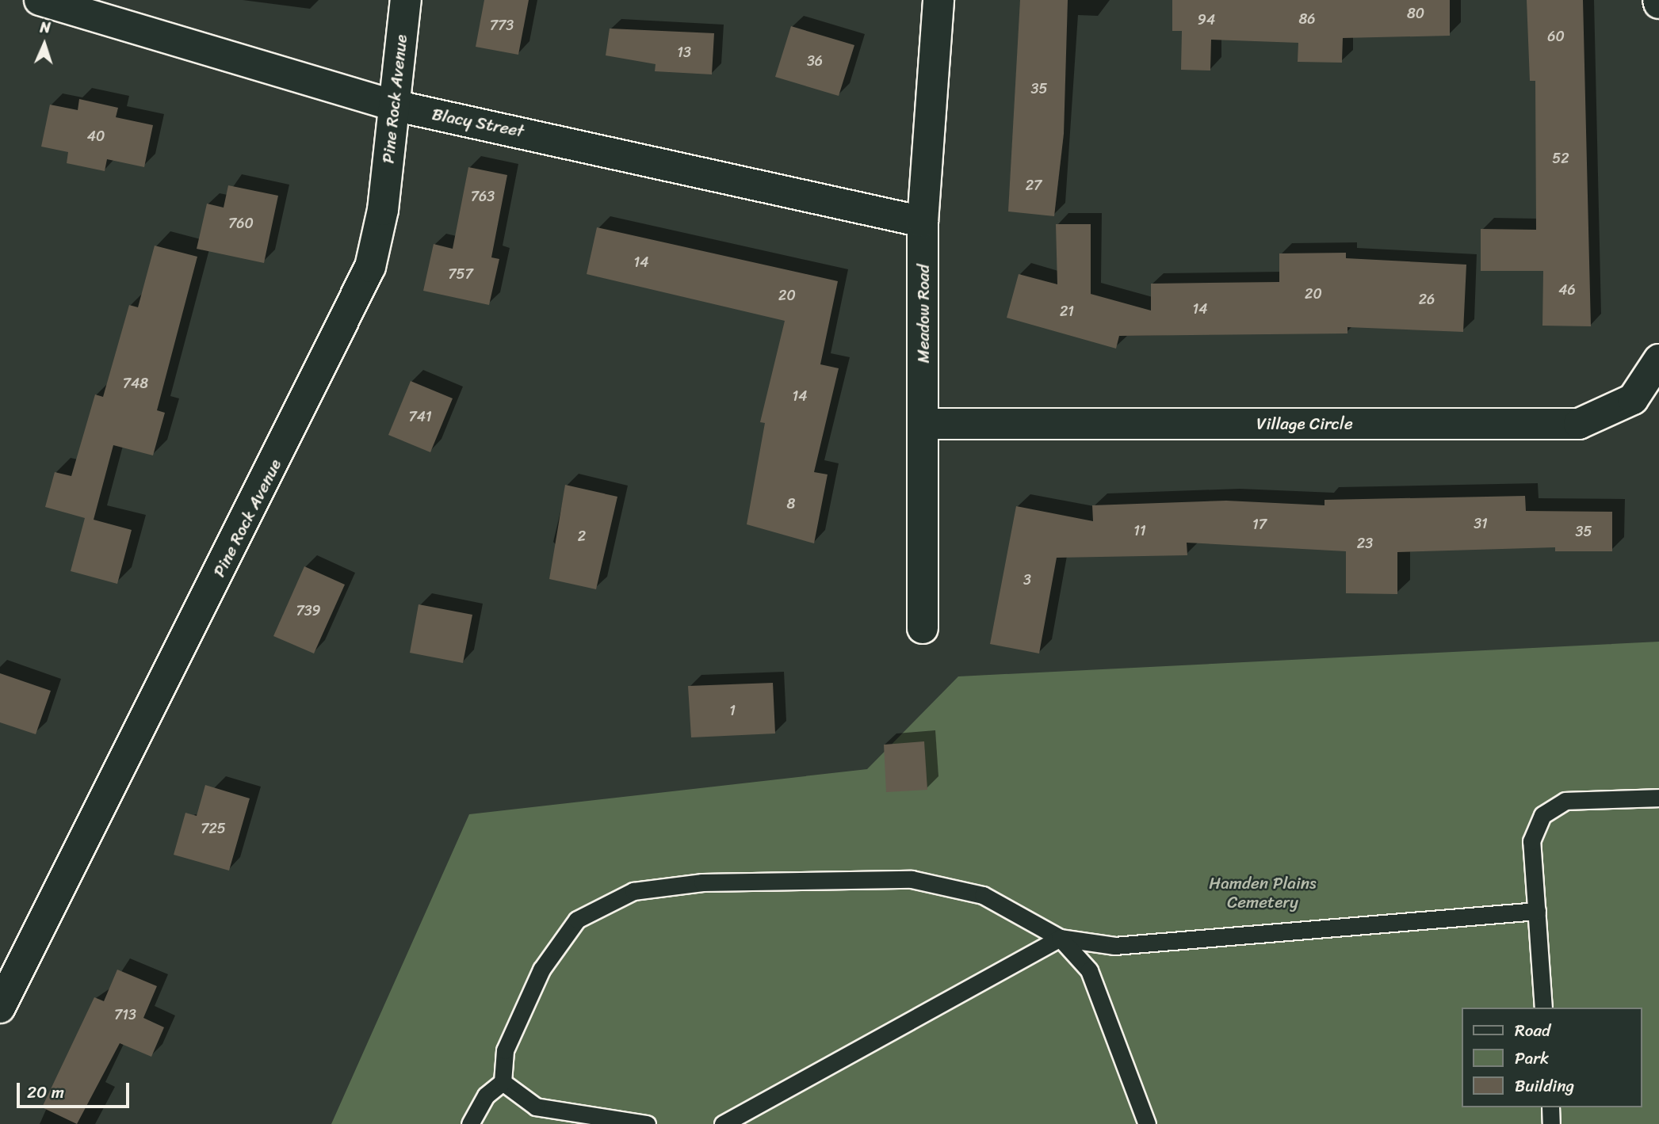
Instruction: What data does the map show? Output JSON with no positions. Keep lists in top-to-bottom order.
{
  "streets": {
    "street": [
      "Pine Rock Avenue",
      "Blacy Street",
      "Meadow Road",
      "Village Circle"
    ]
  },
  "crossings": [
    ["Pine Rock Avenue", "Blacy Street"],
    ["Blacy Street", "Meadow Road"],
    ["Meadow Road", "Village Circle"]
  ],
  "parks": ["Hamden Plains Cemetery"],
  "house_numbers": [
    "80",
    "86",
    "94",
    "773",
    "60",
    "13",
    "36",
    "35",
    "40",
    "52",
    "27",
    "763",
    "760",
    "14",
    "757",
    "46",
    "20",
    "20",
    "26",
    "14",
    "21",
    "748",
    "14",
    "741",
    "8",
    "31",
    "17",
    "11",
    "35",
    "2",
    "23",
    "3",
    "739",
    "1",
    "725",
    "713"
  ],
  "legend": ["Road", "Park", "Building"],
  "scale_bar": "20 m",
  "north": "top"
}
